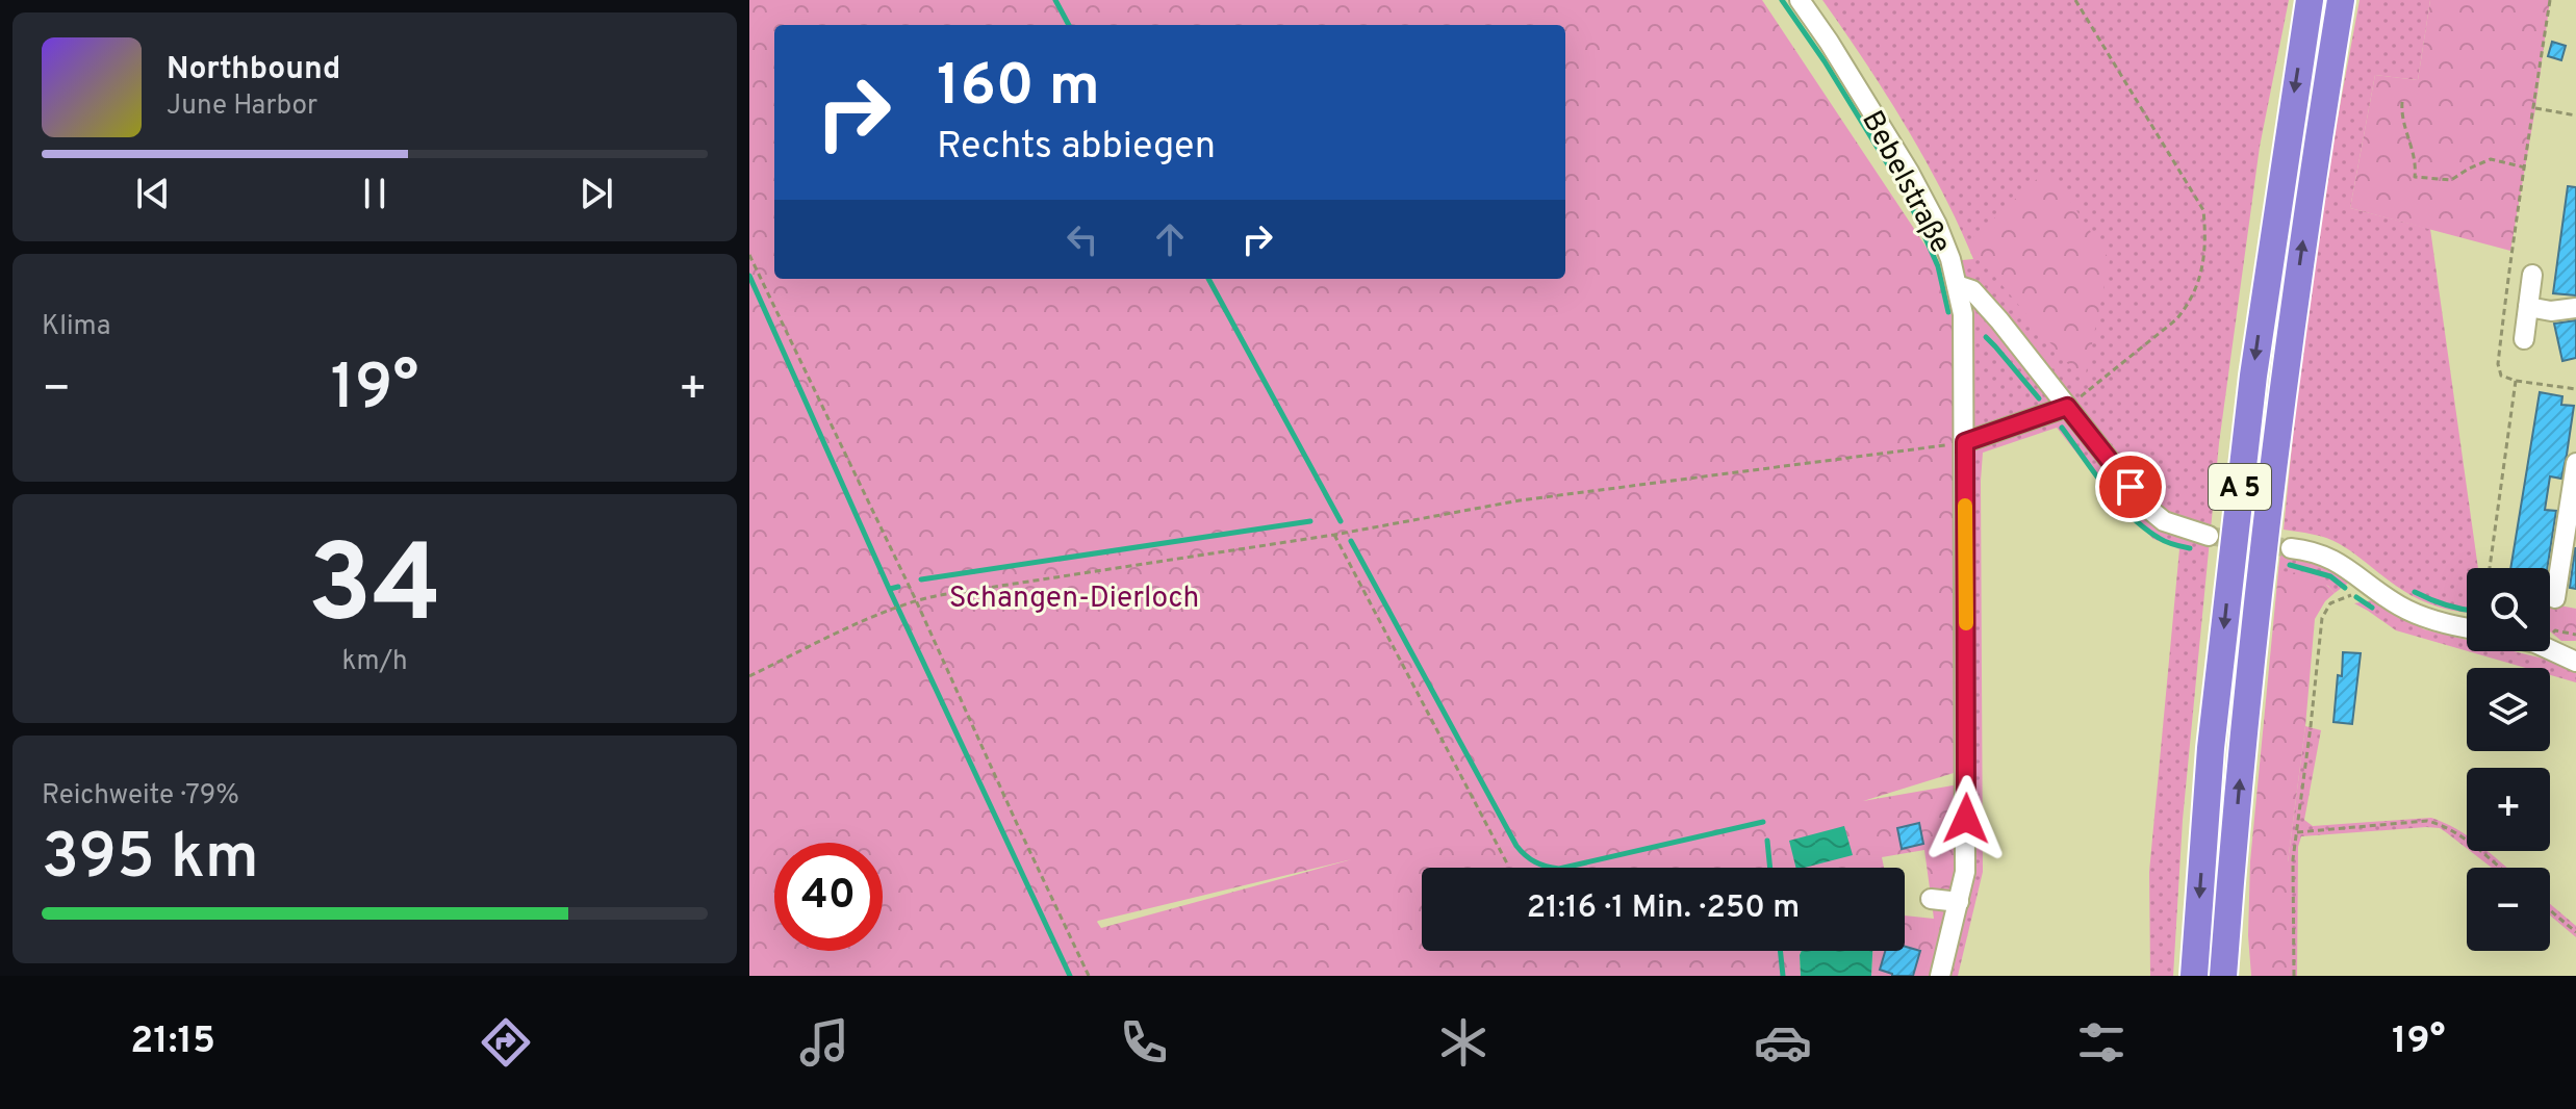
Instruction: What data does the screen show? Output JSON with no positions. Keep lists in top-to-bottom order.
{
  "streets": {
    "highway": ["A 5"],
    "street": ["Bebelstraße"]
  },
  "parks": ["Schangen-Dierloch"],
  "page": {
    "turn": ["160 m", "Rechts abbiegen"],
    "song": ["Northbound", "June Harbor"],
    "tile": [
      "Klima",
      ["34", "km/h"],
      ["Reichweite · 79%", "395 km"]
    ],
    "heat": ["−", "19°", "+"],
    "map_buttons": ["+", "−"],
    "limit": "40",
    "trip": "21:16 · 1 Min. · 250 m",
    "tabs": ["21:15", "19°"]
  }
}
